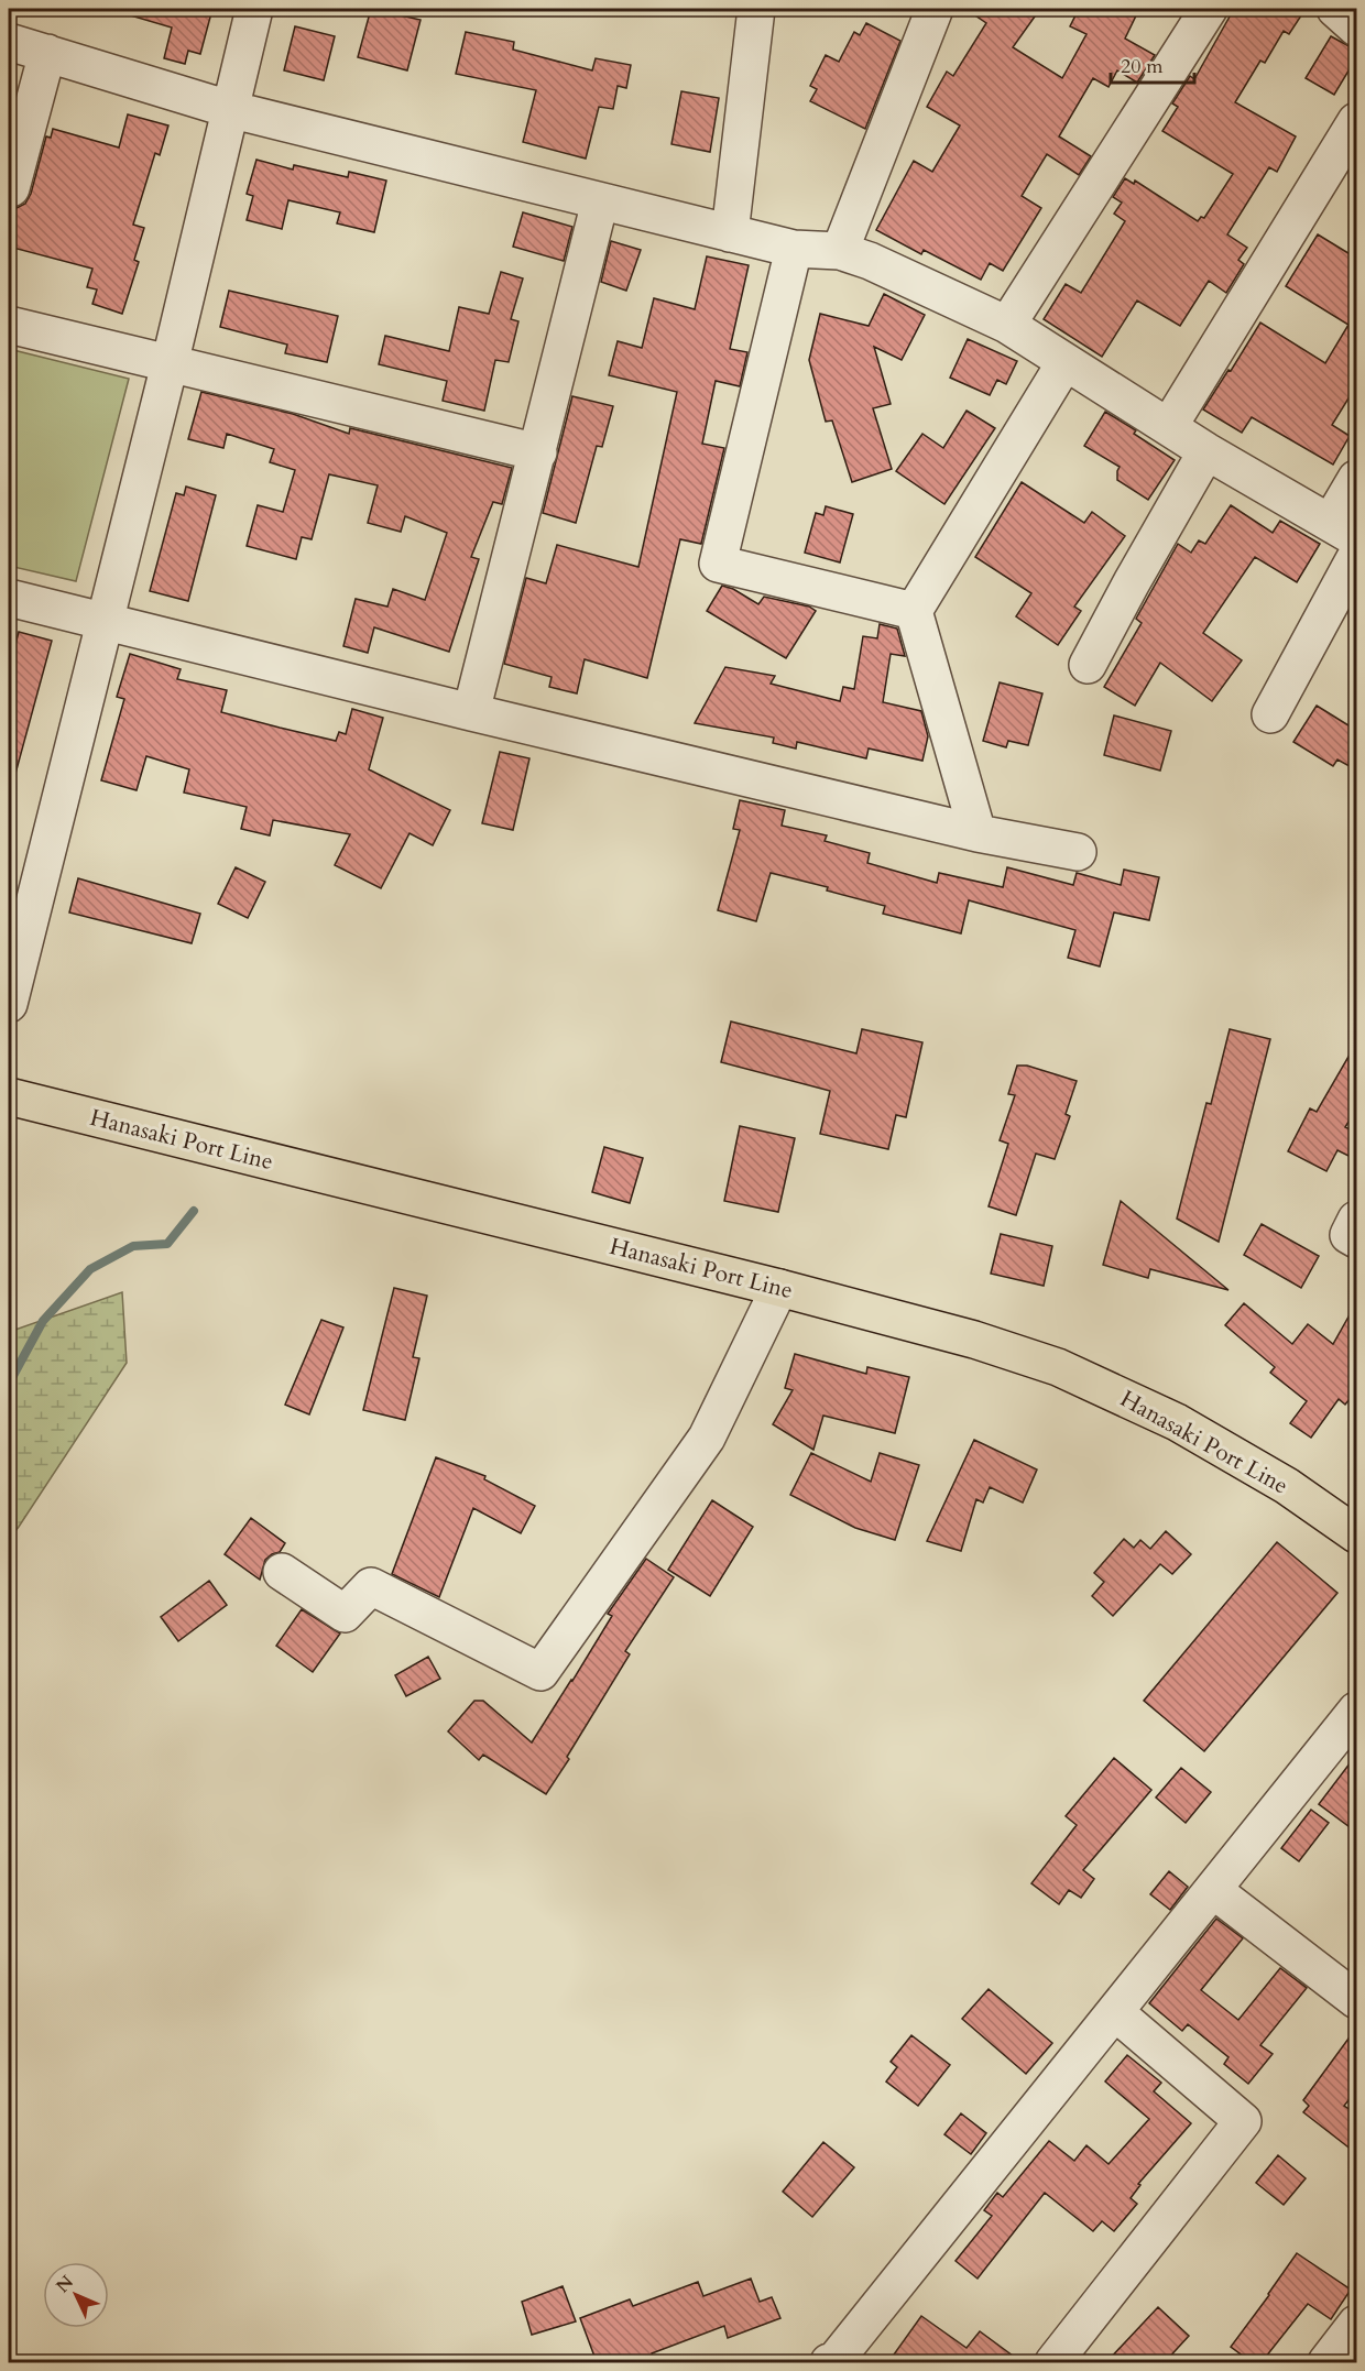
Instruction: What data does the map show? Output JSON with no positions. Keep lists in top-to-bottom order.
{
  "streets": {
    "main road": ["Hanasaki Port Line"]
  },
  "scale_bar": "20 m",
  "north": "top left"
}
